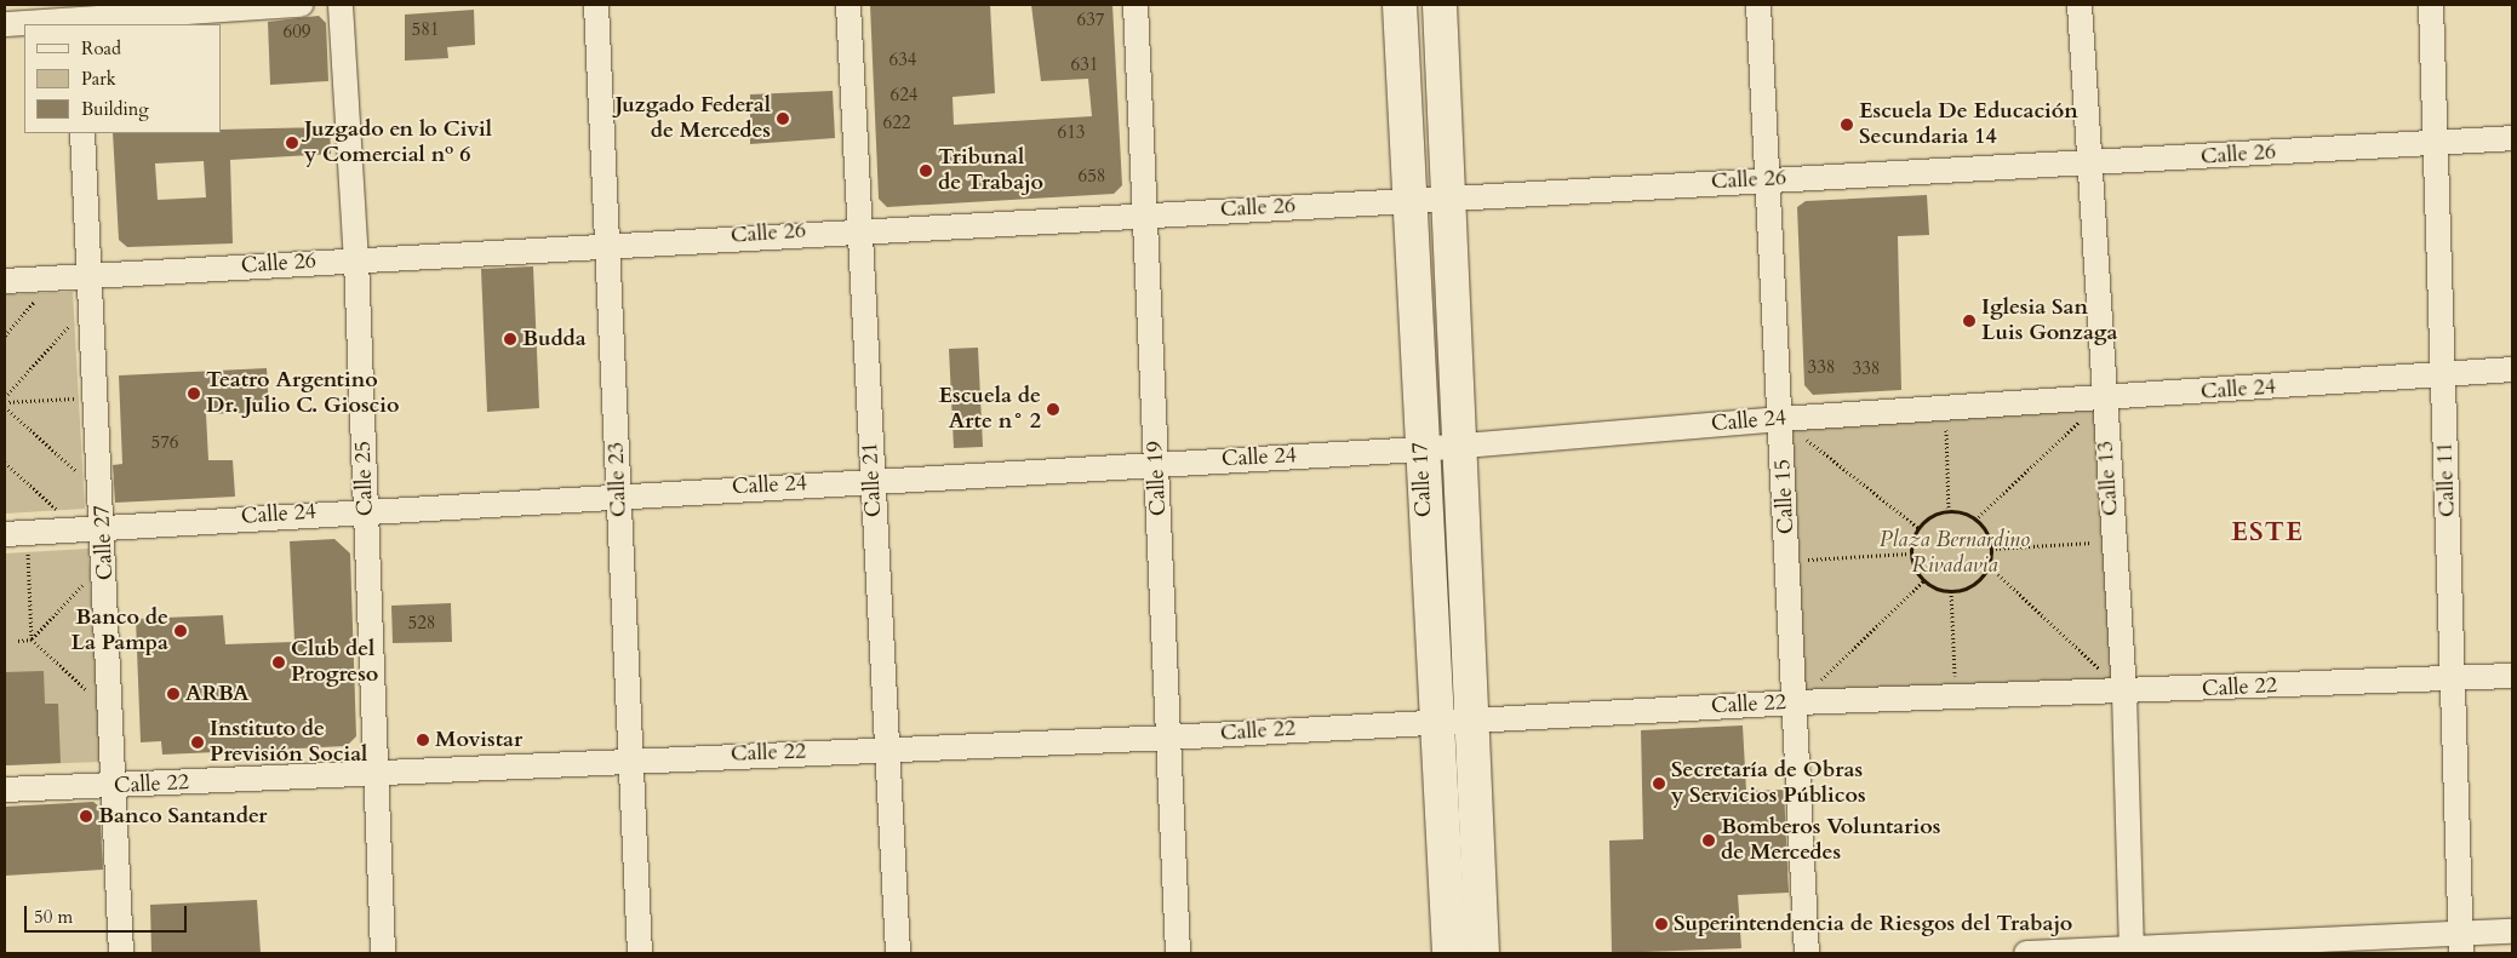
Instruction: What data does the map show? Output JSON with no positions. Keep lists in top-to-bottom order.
{
  "streets": {
    "main road": ["Calle 17"],
    "street": [
      "Calle 26",
      "Calle 24",
      "Calle 25",
      "Calle 19",
      "Calle 13",
      "Calle 23",
      "Calle 21",
      "Calle 11",
      "Calle 15",
      "Calle 27",
      "Calle 22"
    ]
  },
  "crossings": [
    ["Calle 26", "Calle 25"],
    ["Calle 26", "Calle 19"],
    ["Calle 26", "Calle 13"],
    ["Calle 26", "Calle 23"],
    ["Calle 26", "Calle 21"],
    ["Calle 26", "Calle 17"],
    ["Calle 26", "Calle 11"],
    ["Calle 26", "Calle 15"],
    ["Calle 26", "Calle 27"],
    ["Calle 24", "Calle 25"],
    ["Calle 24", "Calle 19"],
    ["Calle 24", "Calle 13"],
    ["Calle 24", "Calle 23"],
    ["Calle 24", "Calle 21"],
    ["Calle 24", "Calle 17"],
    ["Calle 24", "Calle 11"],
    ["Calle 24", "Calle 15"],
    ["Calle 24", "Calle 27"],
    ["Calle 25", "Calle 22"],
    ["Calle 19", "Calle 22"],
    ["Calle 13", "Calle 22"],
    ["Calle 23", "Calle 22"],
    ["Calle 21", "Calle 22"],
    ["Calle 17", "Calle 22"],
    ["Calle 11", "Calle 22"],
    ["Calle 15", "Calle 22"],
    ["Calle 27", "Calle 22"]
  ],
  "districts": ["ESTE"],
  "parks": ["Plaza Bernardino Rivadavia"],
  "places": [
    "Juzgado Federal de Mercedes",
    "Escuela De Educación Secundaria 14",
    "Juzgado en lo Civil y Comercial nº 6",
    "Tribunal de Trabajo",
    "Iglesia San Luis Gonzaga",
    "Budda",
    "Teatro Argentino Dr. Julio C. Gioscio",
    "Escuela de Arte n° 2",
    "Banco de La Pampa",
    "Club del Progreso",
    "ARBA",
    "Movistar",
    "Instituto de Previsión Social",
    "Secretaría de Obras y Servicios Públicos",
    "Banco Santander",
    "Bomberos Voluntarios de Mercedes",
    "Superintendencia de Riesgos del Trabajo"
  ],
  "house_numbers": [
    "637",
    "581",
    "609",
    "634",
    "631",
    "624",
    "622",
    "613",
    "658",
    "338",
    "338",
    "576",
    "528"
  ],
  "legend": ["Road", "Park", "Building"],
  "scale_bar": "50 m"
}
